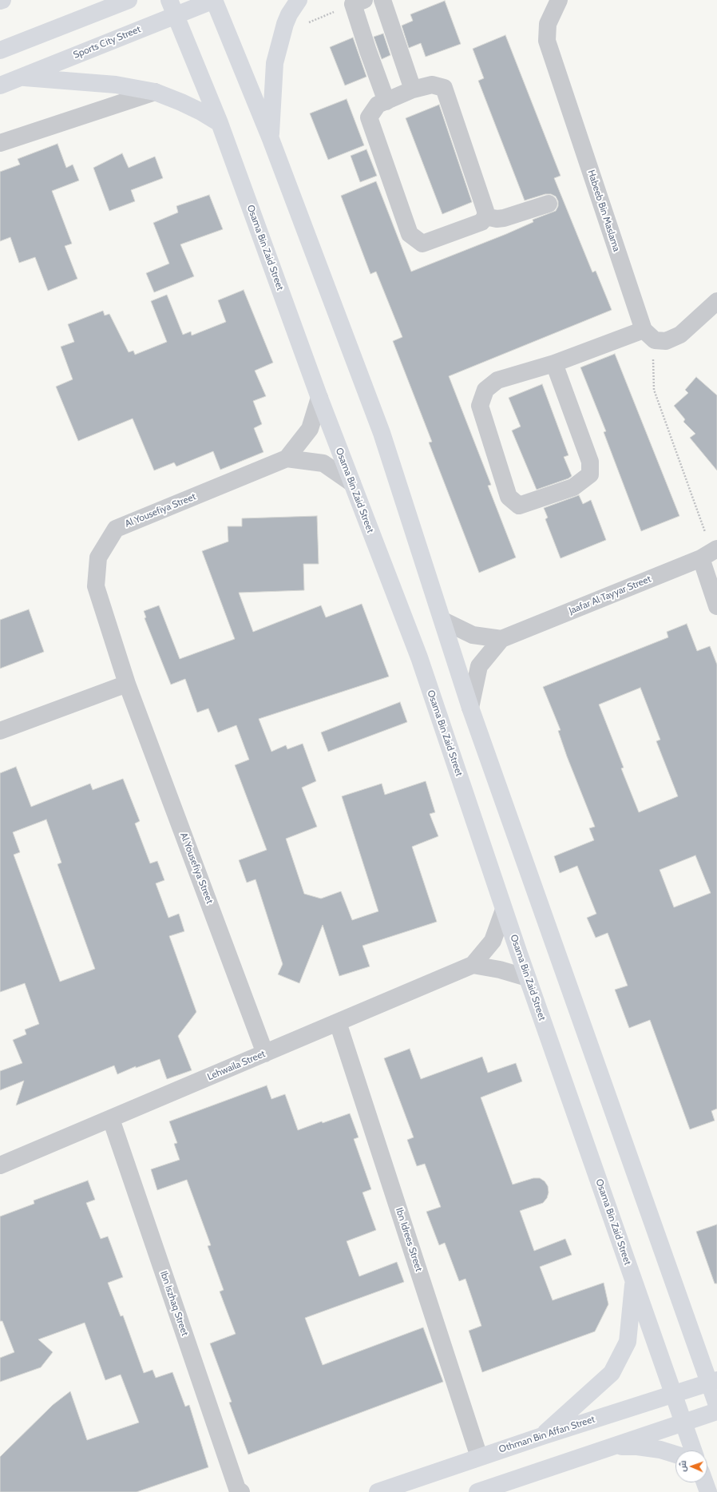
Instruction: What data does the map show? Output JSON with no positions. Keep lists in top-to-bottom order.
{
  "streets": {
    "street": [
      "Sports City Street",
      "Habeeb Bin Maslama",
      "Osama Bin Zaid Street",
      "Al Yousefiya Street",
      "Jaafar Al Tayyar Street",
      "Lehwaila Street",
      "Ibn Idrees Street",
      "Ibn Iszhaq Street",
      "Othman Bin Affan Street"
    ]
  },
  "crossings": [
    ["Sports City Street", "Osama Bin Zaid Street"],
    ["Osama Bin Zaid Street", "Al Yousefiya Street"],
    ["Osama Bin Zaid Street", "Lehwaila Street"],
    ["Osama Bin Zaid Street", "Othman Bin Affan Street"],
    ["Al Yousefiya Street", "Lehwaila Street"],
    ["Lehwaila Street", "Ibn Idrees Street"],
    ["Lehwaila Street", "Ibn Iszhaq Street"],
    ["Ibn Idrees Street", "Othman Bin Affan Street"]
  ],
  "north": "left"
}
